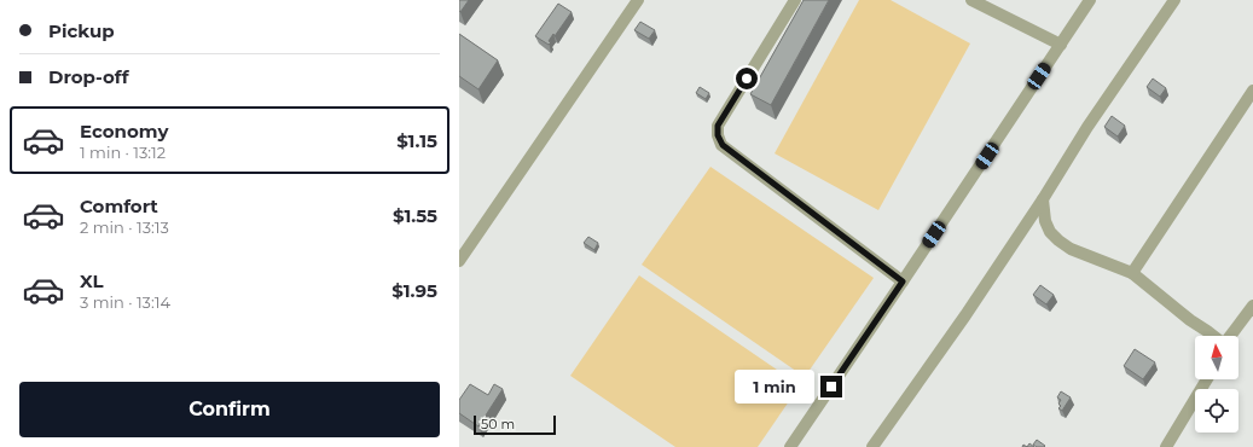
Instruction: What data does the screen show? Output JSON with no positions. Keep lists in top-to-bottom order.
{
  "scale_bar": "50 m",
  "north": "top",
  "page": {
    "banner": ["Pickup", "Drop-off"],
    "list": [
      {
        "name": "Economy",
        "note": "1 min · 13:12",
        "value": "$1.15"
      },
      {
        "name": "Comfort",
        "note": "2 min · 13:13",
        "value": "$1.55"
      },
      {
        "name": "XL",
        "note": "3 min · 13:14",
        "value": "$1.95"
      }
    ],
    "bubble": "1 min",
    "buttons": "Confirm",
    "scale": "50 m"
  }
}
